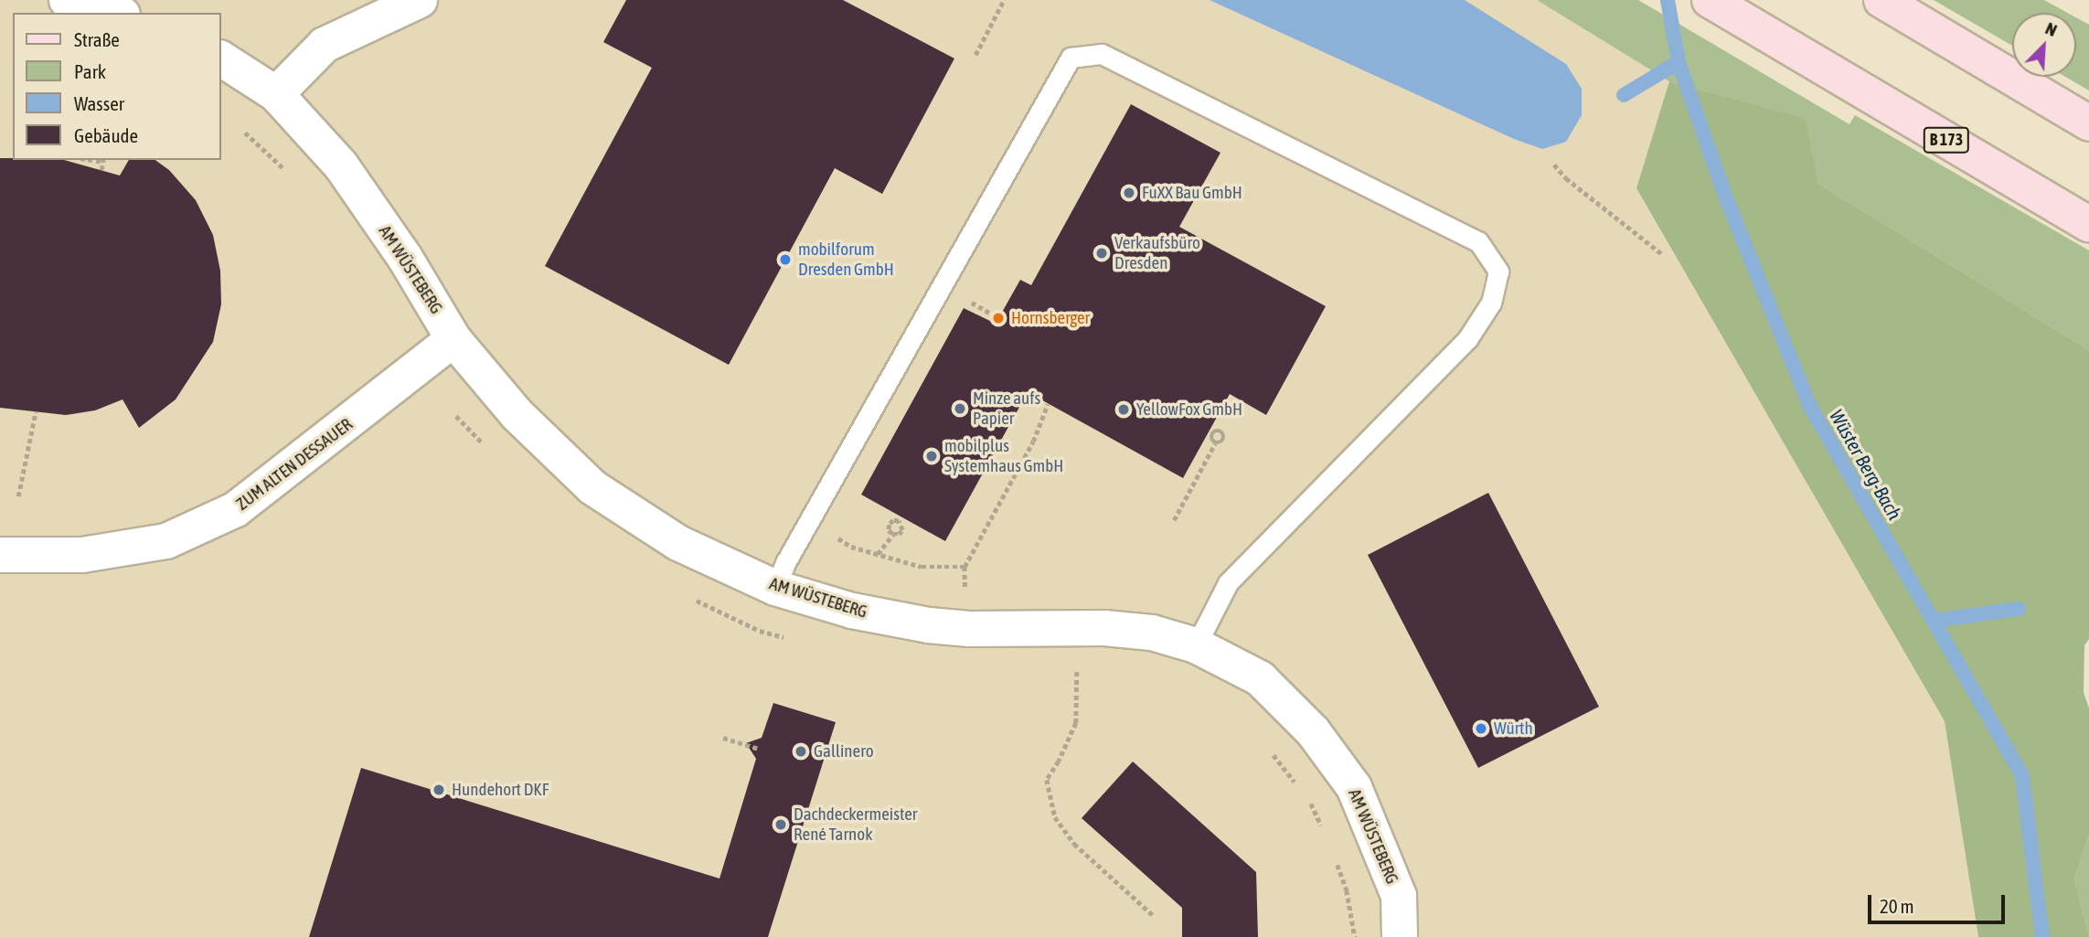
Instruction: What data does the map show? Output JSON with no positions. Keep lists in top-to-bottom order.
{
  "streets": {
    "main road": ["B 173"],
    "street": ["AM WÜSTEBERG", "ZUM ALTEN DESSAUER"]
  },
  "crossings": [
    ["AM WÜSTEBERG", "ZUM ALTEN DESSAUER"]
  ],
  "water": ["Wüster Berg-Bach"],
  "places": [
    "FuXX Bau GmbH",
    "Verkaufsbüro Dresden",
    "mobilforum Dresden GmbH",
    "Hornsberger",
    "Minze aufs Papier",
    "YellowFox GmbH",
    "mobilplus Systemhaus GmbH",
    "Würth",
    "Gallinero",
    "Hundehort DKF",
    "Dachdeckermeister René Tarnok"
  ],
  "legend": [
    "Straße",
    "Park",
    "Wasser",
    "Gebäude"
  ],
  "scale_bar": "20 m",
  "north": "top right"
}
